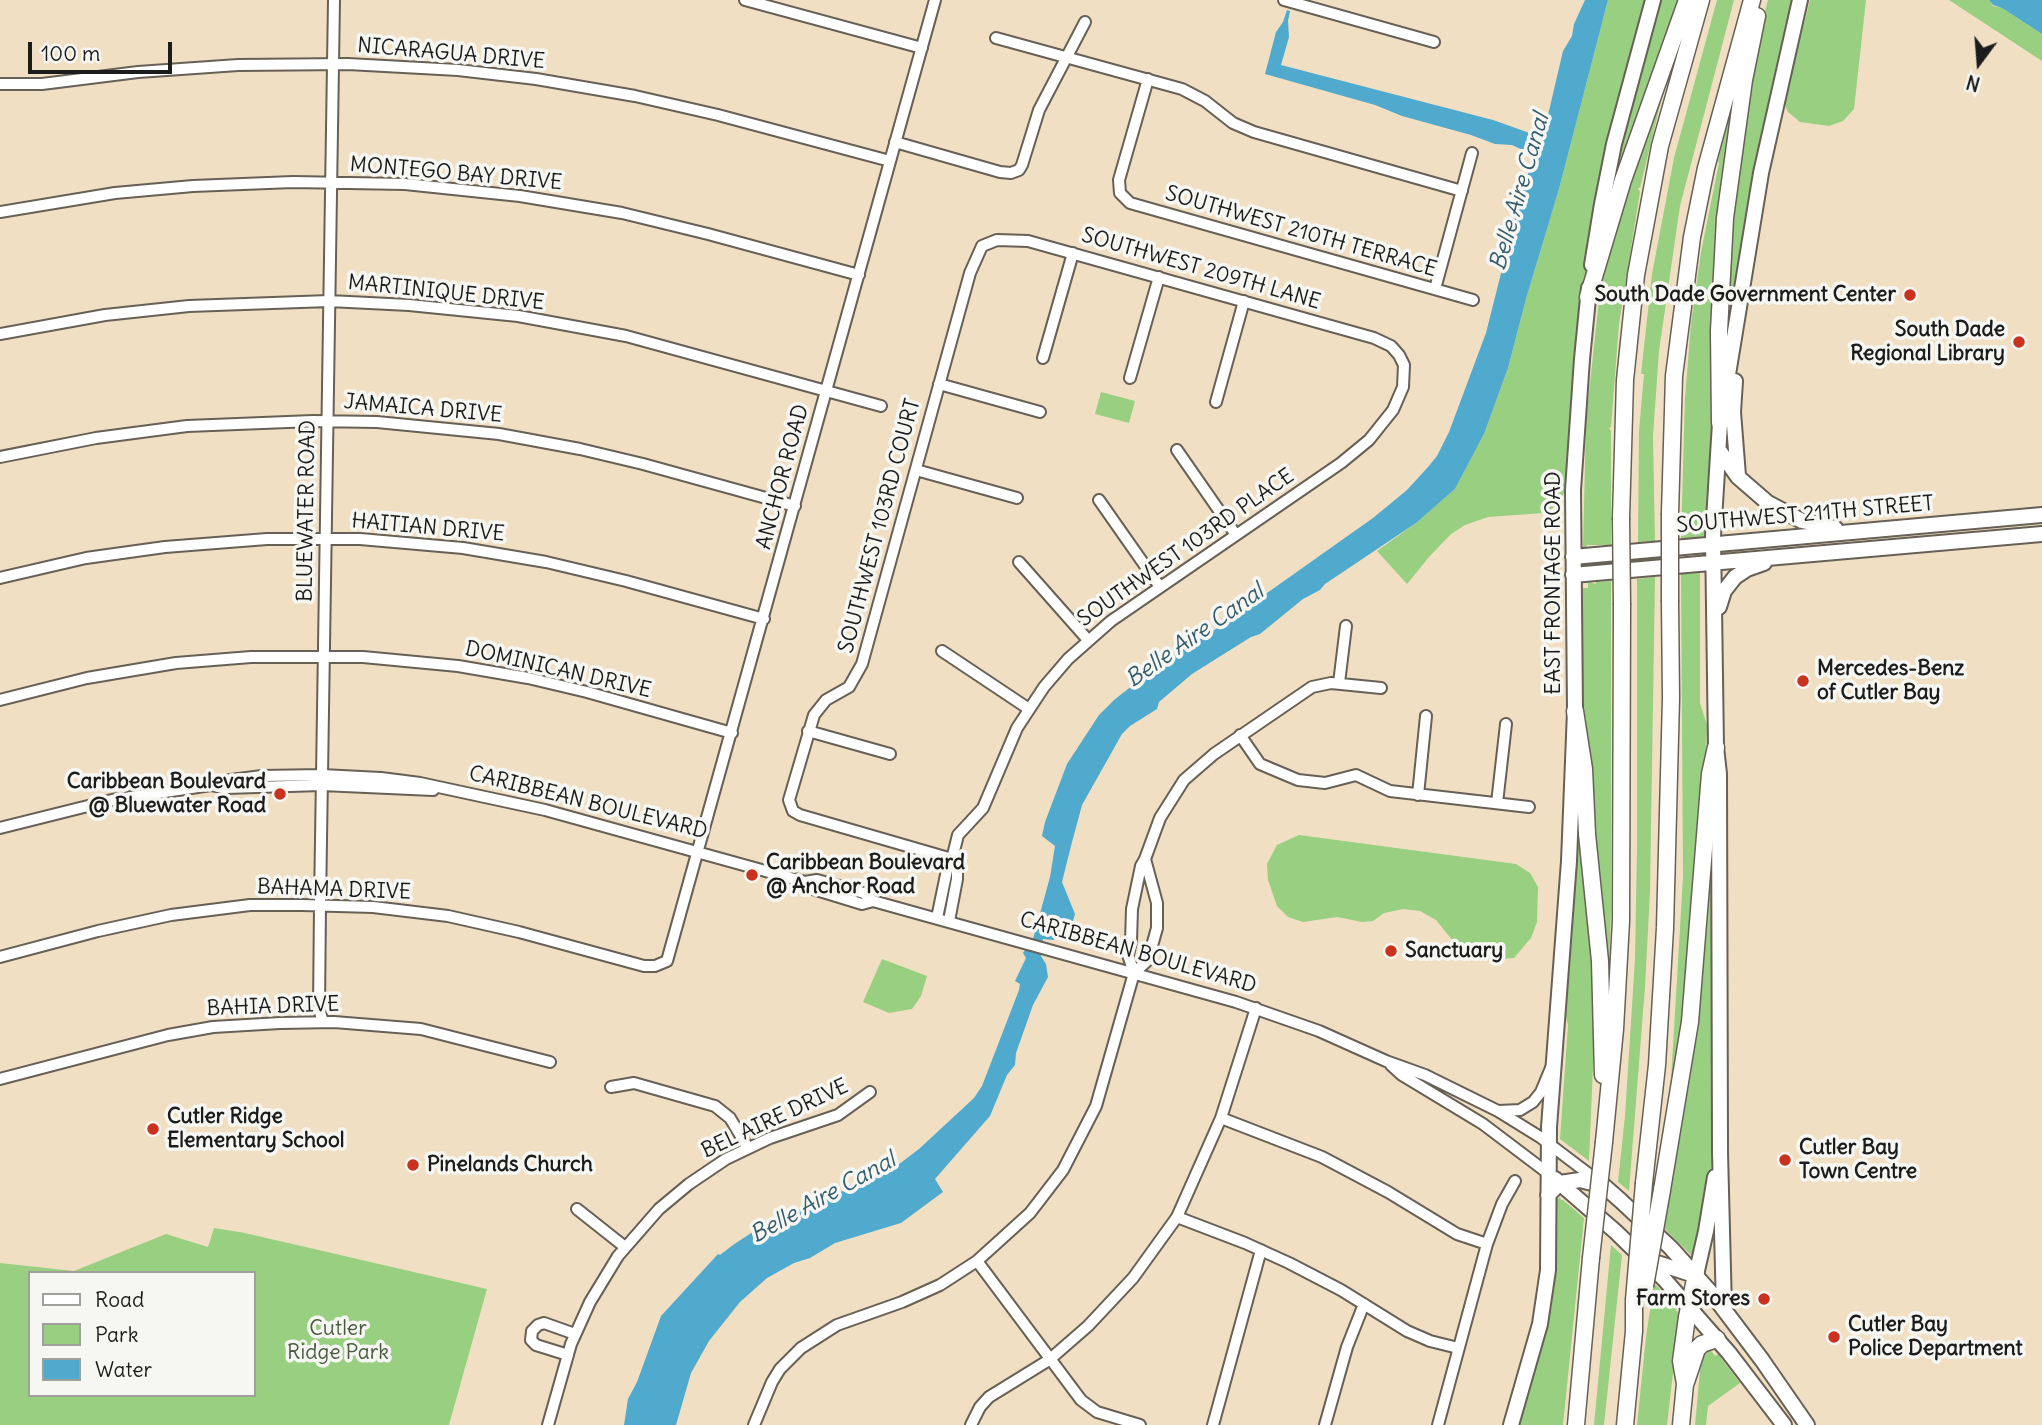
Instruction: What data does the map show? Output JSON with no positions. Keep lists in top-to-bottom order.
{
  "streets": {
    "main road": ["SOUTHWEST 211TH STREET", "EAST FRONTAGE ROAD", "CARIBBEAN BOULEVARD"],
    "street": [
      "NICARAGUA DRIVE",
      "MONTEGO BAY DRIVE",
      "SOUTHWEST 210TH TERRACE",
      "SOUTHWEST 209TH LANE",
      "MARTINIQUE DRIVE",
      "JAMAICA DRIVE",
      "ANCHOR ROAD",
      "BLUEWATER ROAD",
      "SOUTHWEST 103RD COURT",
      "HAITIAN DRIVE",
      "SOUTHWEST 103RD PLACE",
      "DOMINICAN DRIVE",
      "BAHAMA DRIVE",
      "BAHIA DRIVE",
      "BEL AIRE DRIVE"
    ]
  },
  "crossings": [
    ["NICARAGUA DRIVE", "ANCHOR ROAD"],
    ["NICARAGUA DRIVE", "BLUEWATER ROAD"],
    ["MONTEGO BAY DRIVE", "ANCHOR ROAD"],
    ["MONTEGO BAY DRIVE", "BLUEWATER ROAD"],
    ["SOUTHWEST 209TH LANE", "SOUTHWEST 103RD COURT"],
    ["SOUTHWEST 209TH LANE", "SOUTHWEST 103RD PLACE"],
    ["MARTINIQUE DRIVE", "ANCHOR ROAD"],
    ["MARTINIQUE DRIVE", "BLUEWATER ROAD"],
    ["JAMAICA DRIVE", "ANCHOR ROAD"],
    ["JAMAICA DRIVE", "BLUEWATER ROAD"],
    ["ANCHOR ROAD", "HAITIAN DRIVE"],
    ["ANCHOR ROAD", "DOMINICAN DRIVE"],
    ["ANCHOR ROAD", "CARIBBEAN BOULEVARD"],
    ["ANCHOR ROAD", "BAHAMA DRIVE"],
    ["BLUEWATER ROAD", "HAITIAN DRIVE"],
    ["BLUEWATER ROAD", "DOMINICAN DRIVE"],
    ["BLUEWATER ROAD", "CARIBBEAN BOULEVARD"],
    ["BLUEWATER ROAD", "BAHAMA DRIVE"],
    ["BLUEWATER ROAD", "BAHIA DRIVE"],
    ["SOUTHWEST 211TH STREET", "EAST FRONTAGE ROAD"],
    ["SOUTHWEST 103RD COURT", "SOUTHWEST 103RD PLACE"],
    ["SOUTHWEST 103RD PLACE", "CARIBBEAN BOULEVARD"],
    ["EAST FRONTAGE ROAD", "CARIBBEAN BOULEVARD"]
  ],
  "water": ["Belle Aire Canal"],
  "parks": ["Cutler Ridge Park"],
  "places": [
    "South Dade Government Center",
    "South Dade Regional Library",
    "Mercedes-Benz of Cutler Bay",
    "Caribbean Boulevard @ Bluewater Road",
    "Caribbean Boulevard @ Anchor Road",
    "Sanctuary",
    "Cutler Ridge Elementary School",
    "Cutler Bay Town Centre",
    "Pinelands Church",
    "Farm Stores",
    "Cutler Bay Police Department"
  ],
  "legend": ["Road", "Park", "Water"],
  "scale_bar": "100 m",
  "north": "bottom"
}
